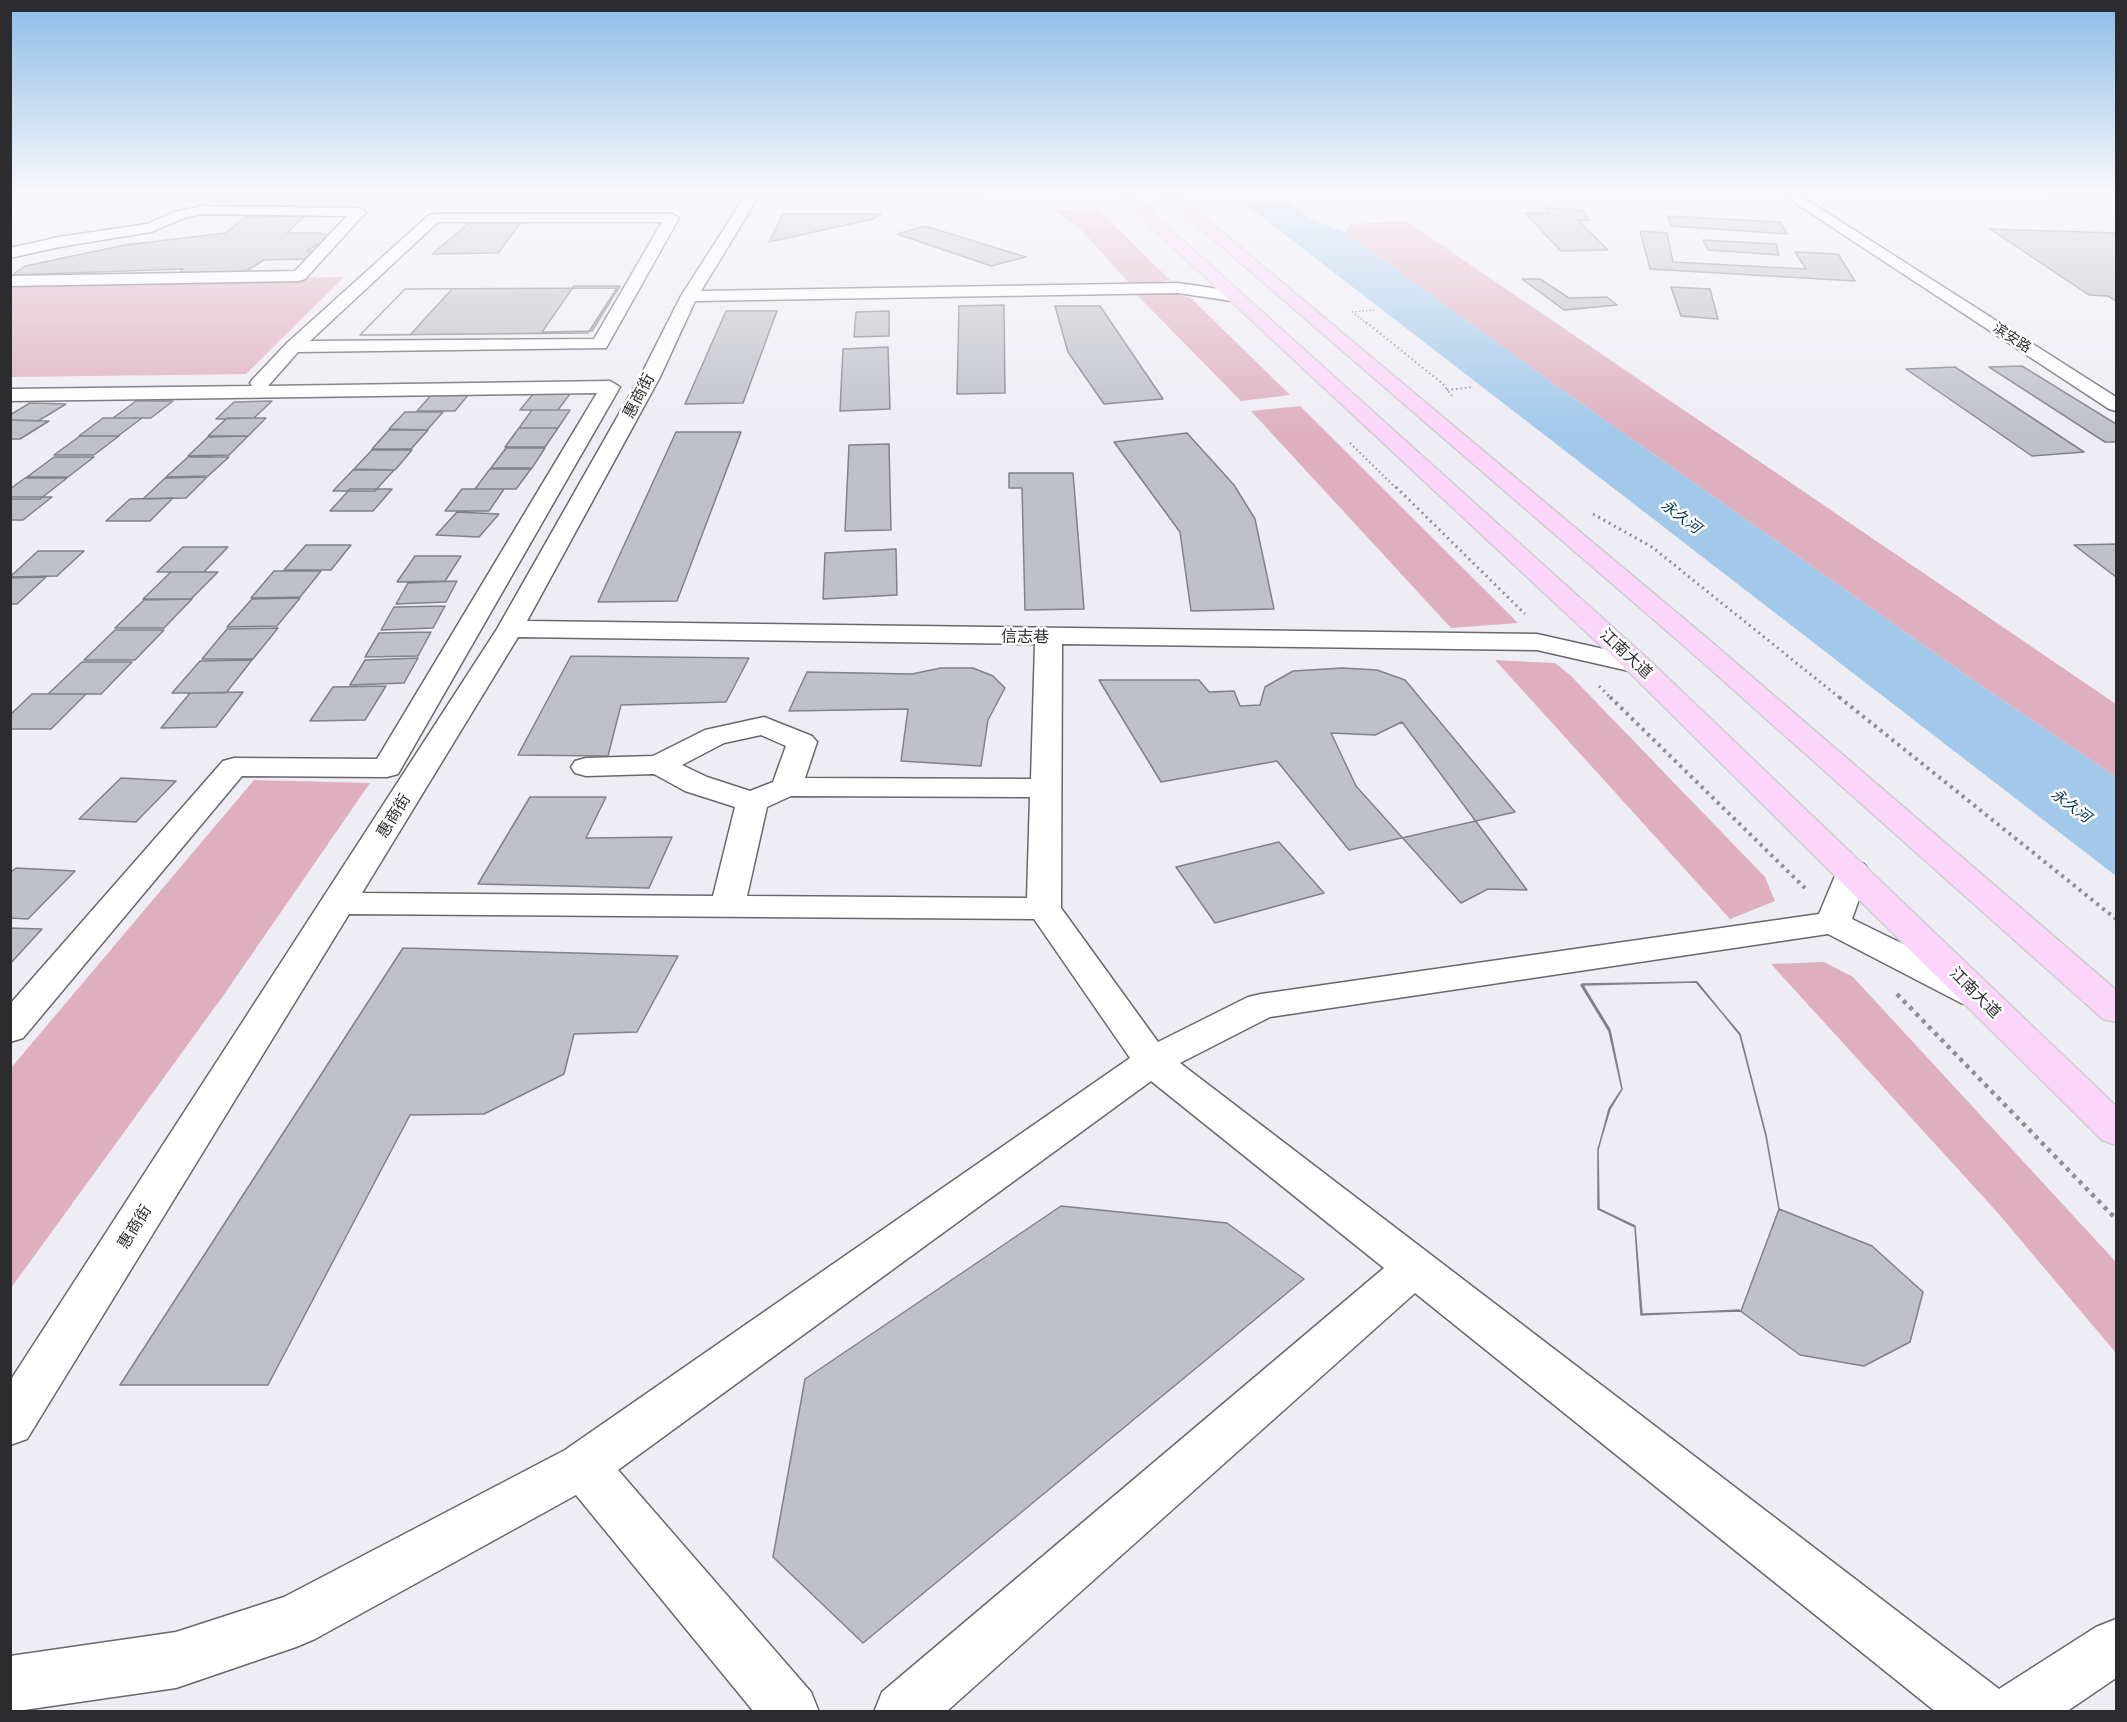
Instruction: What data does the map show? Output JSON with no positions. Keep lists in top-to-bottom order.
{
  "streets": {
    "main road": ["江南大道"],
    "street": ["滨安路", "惠商街", "信志巷"]
  },
  "crossings": [
    ["惠商街", "信志巷"],
    ["信志巷", "江南大道"]
  ],
  "water": ["永久河"]
}
